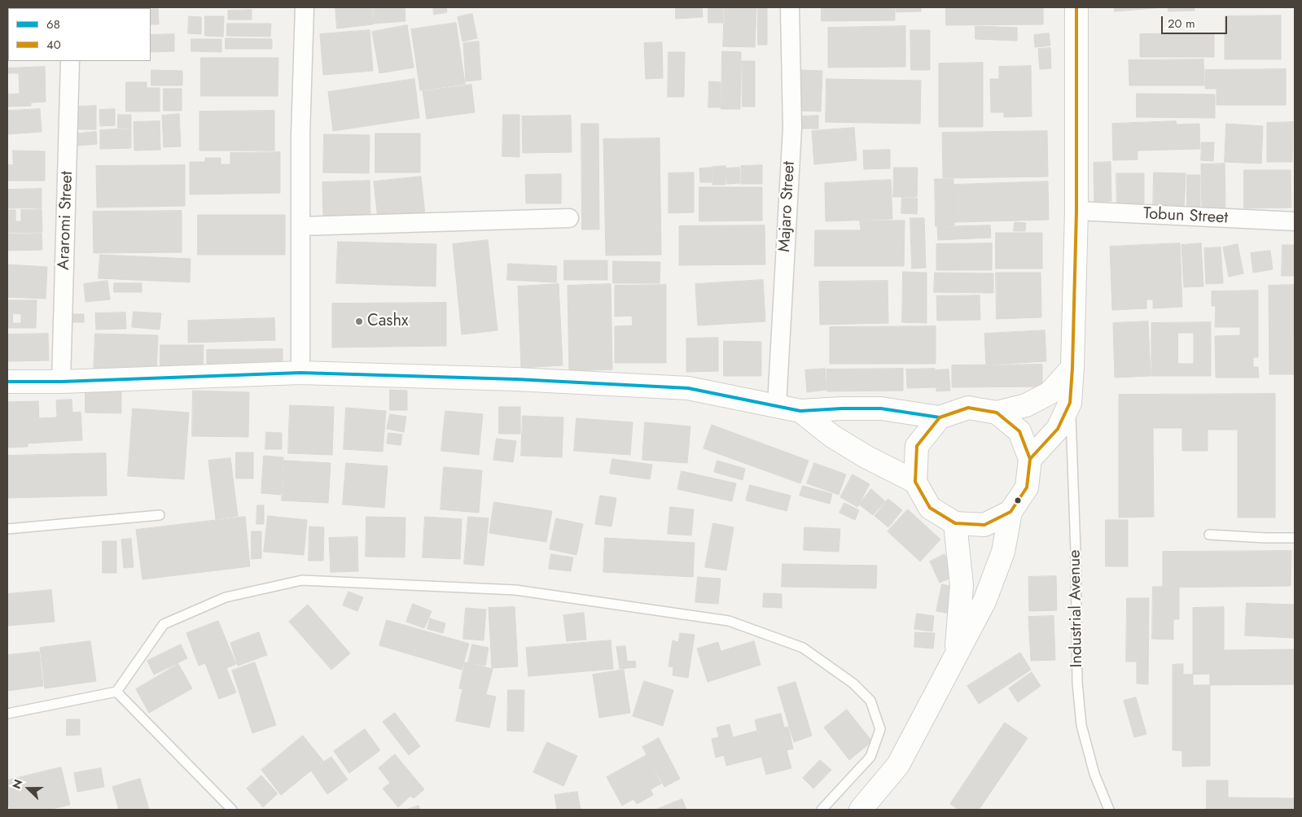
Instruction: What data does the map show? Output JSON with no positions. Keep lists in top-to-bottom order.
{
  "streets": {
    "street": ["Majaro Street", "Tobun Street", "Araromi Street"],
    "lane": ["Industrial Avenue"]
  },
  "places": ["Cashx"],
  "lines": ["transit line 40", "transit line 68"],
  "legend": ["68", "40"],
  "scale_bar": "20 m",
  "north": "left"
}
